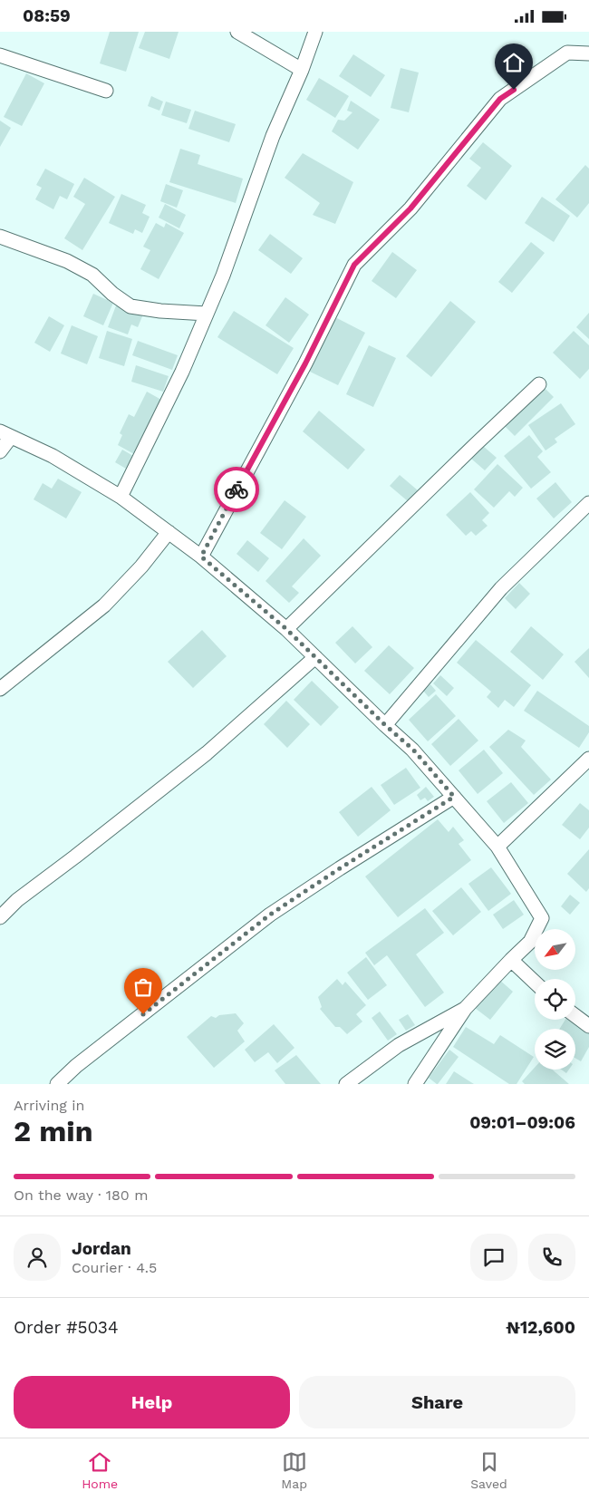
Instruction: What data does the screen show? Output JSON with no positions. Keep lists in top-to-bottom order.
{
  "north": "bottom left",
  "page": {
    "status": "08:59",
    "heading": ["2 min", "Arriving in", "09:01–09:06"],
    "panel": [
      "Jordan",
      "Courier · 4.5",
      "Order #5034",
      "₦12,600"
    ],
    "bar": "On the way · 180 m",
    "buttons": ["Help", "Share"],
    "tabs": ["Home", "Map", "Saved"]
  }
}
